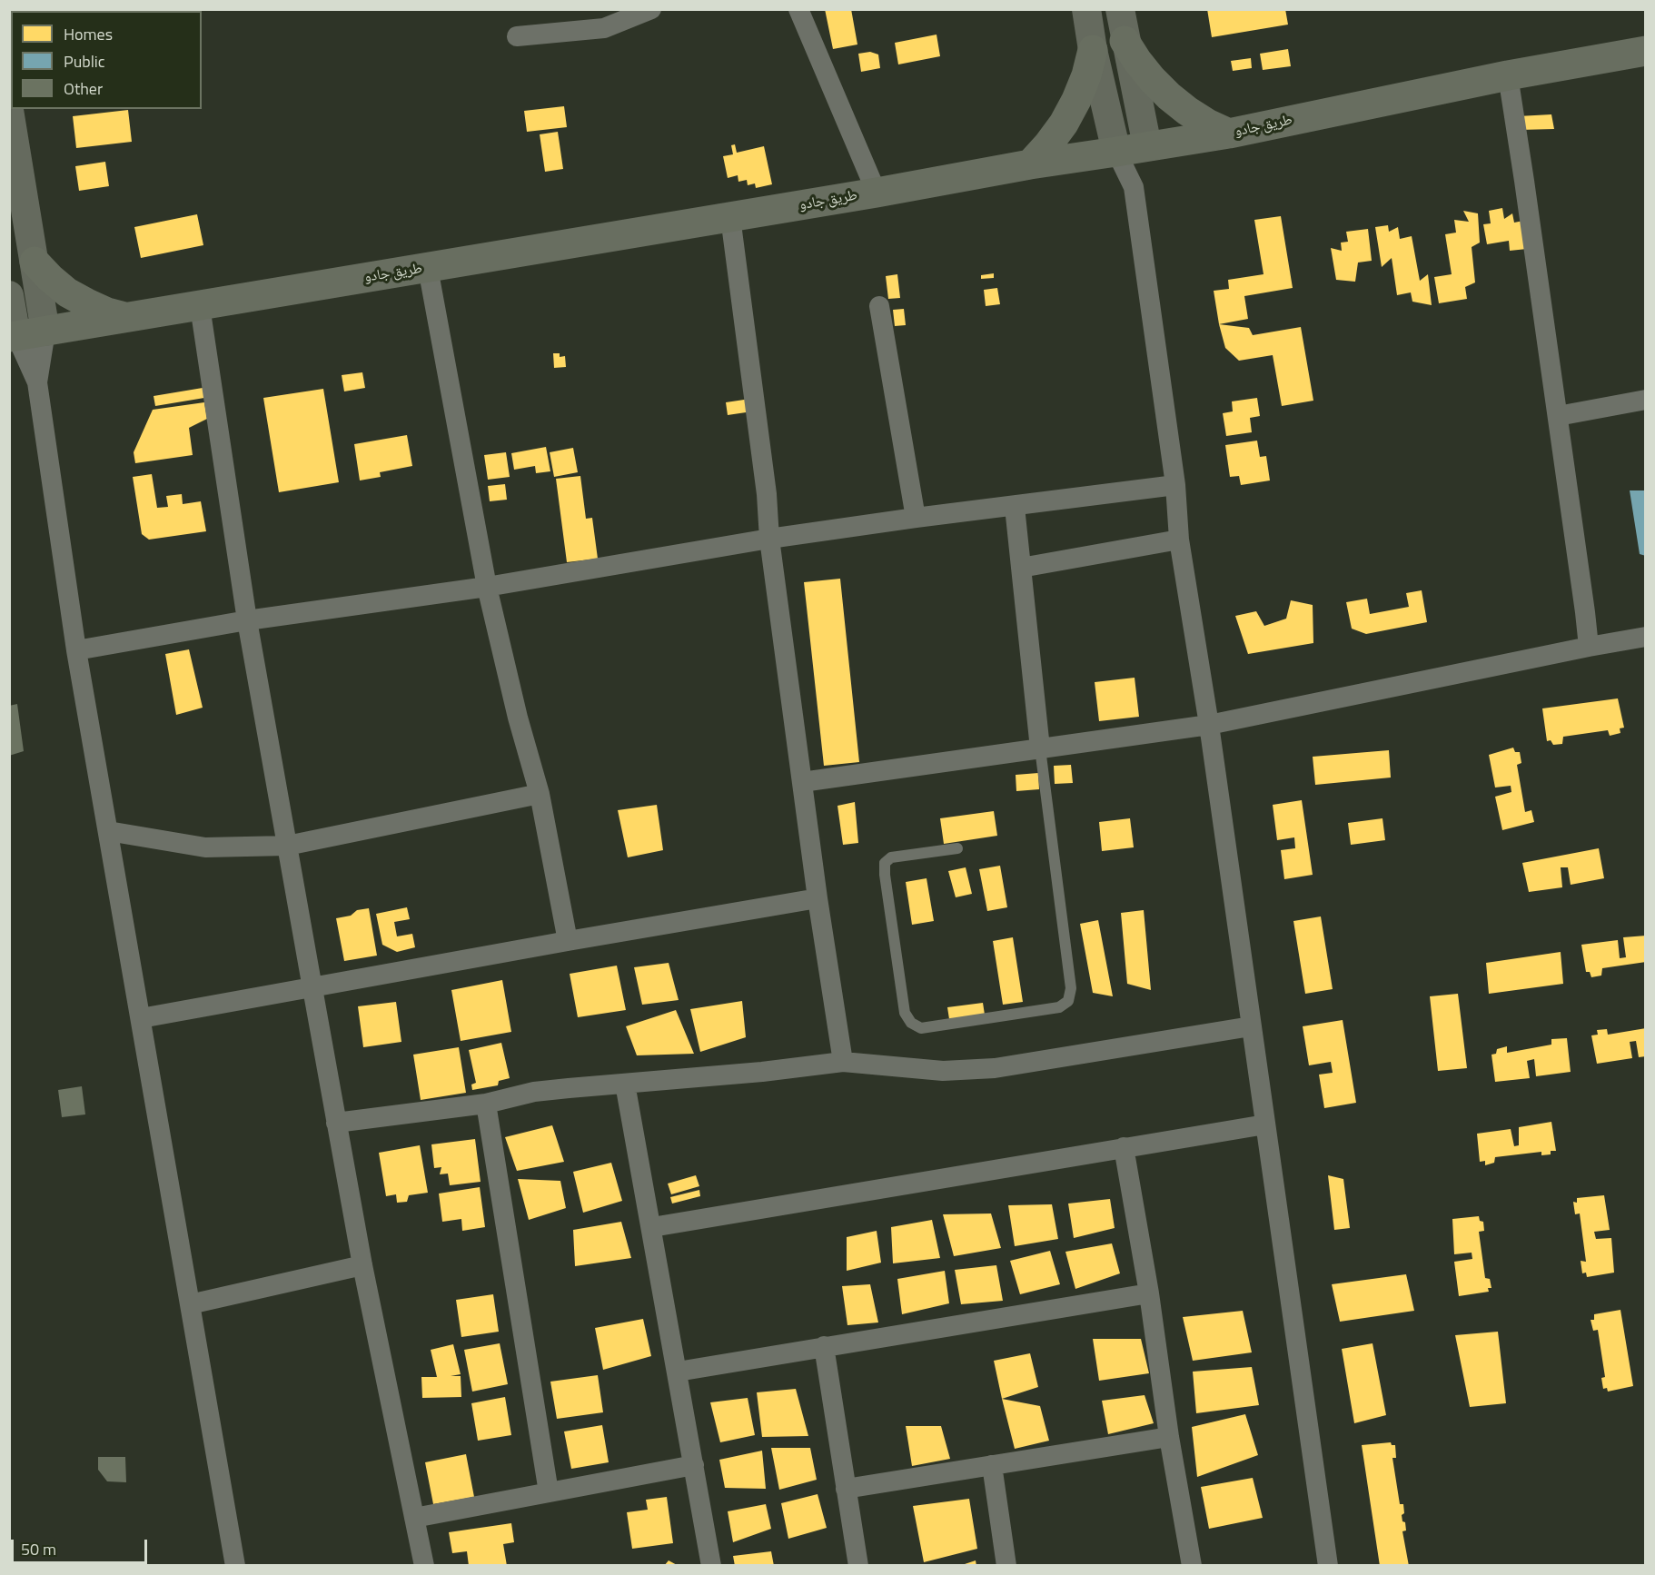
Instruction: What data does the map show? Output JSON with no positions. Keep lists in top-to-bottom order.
{
  "streets": {
    "highway": ["طريق جادو"]
  },
  "legend": ["Homes", "Public", "Other"],
  "scale_bar": "50 m"
}
